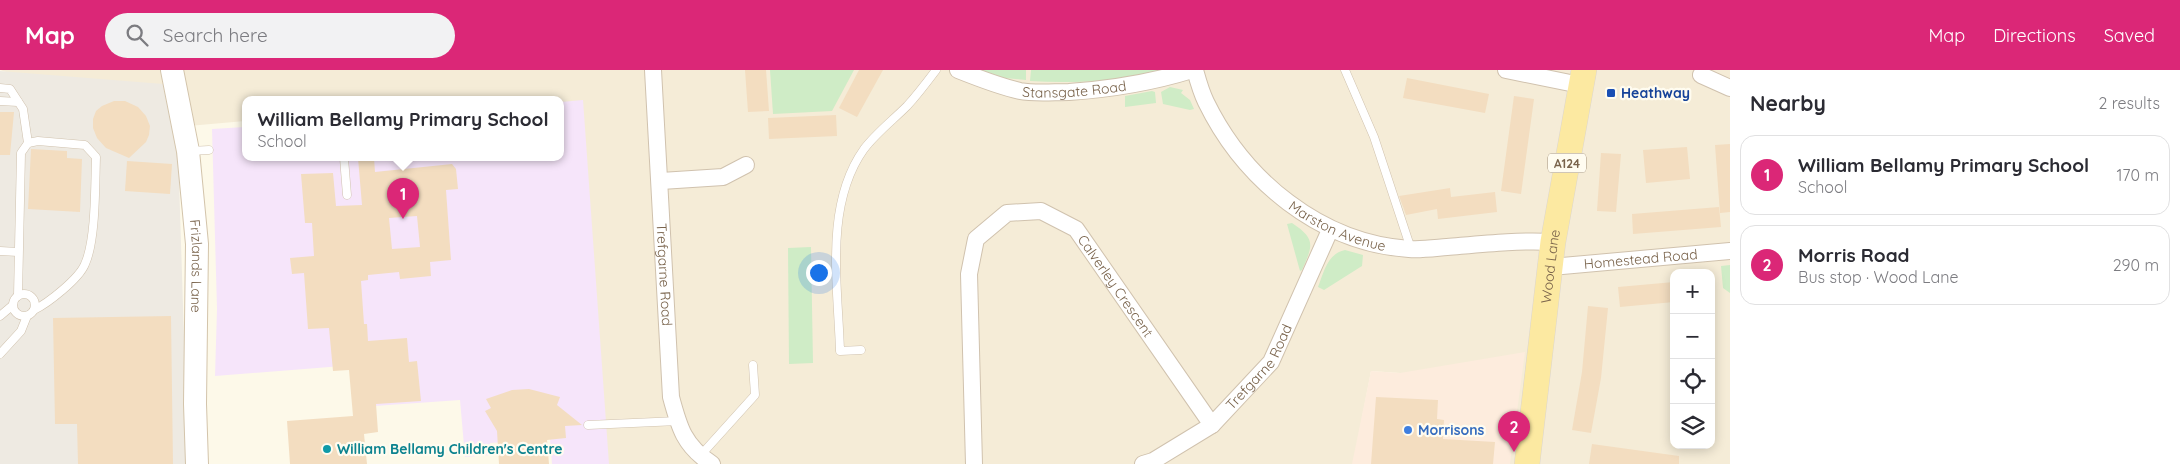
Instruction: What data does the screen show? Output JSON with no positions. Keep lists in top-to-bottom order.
{
  "streets": {
    "main road": ["A124", "Wood Lane"],
    "street": [
      "Stansgate Road",
      "Marston Avenue",
      "Homestead Road",
      "Frizlands Lane",
      "Trefgarne Road",
      "Calverley Crescent"
    ]
  },
  "crossings": [
    ["Stansgate Road", "Marston Avenue"],
    ["Marston Avenue", "Wood Lane"],
    ["Marston Avenue", "Trefgarne Road"],
    ["Homestead Road", "Wood Lane"],
    ["Trefgarne Road", "Calverley Crescent"]
  ],
  "places": {
    "transit": ["Heathway"],
    "other": ["Morrisons", "William Bellamy Children's Centre"]
  },
  "page": {
    "header": "Map",
    "search": "Search here",
    "nav": ["Map", "Directions", "Saved"],
    "heading": ["Nearby", "2 results"],
    "popup": ["William Bellamy Primary School", "School"],
    "list": [
      {
        "mark": "1",
        "name": "William Bellamy Primary School",
        "note": "School",
        "value": "170 m"
      },
      {
        "mark": "2",
        "name": "Morris Road",
        "note": "Bus stop · Wood Lane",
        "value": "290 m"
      }
    ],
    "pins": ["1", "2"],
    "map_buttons": ["+", "−"]
  }
}
